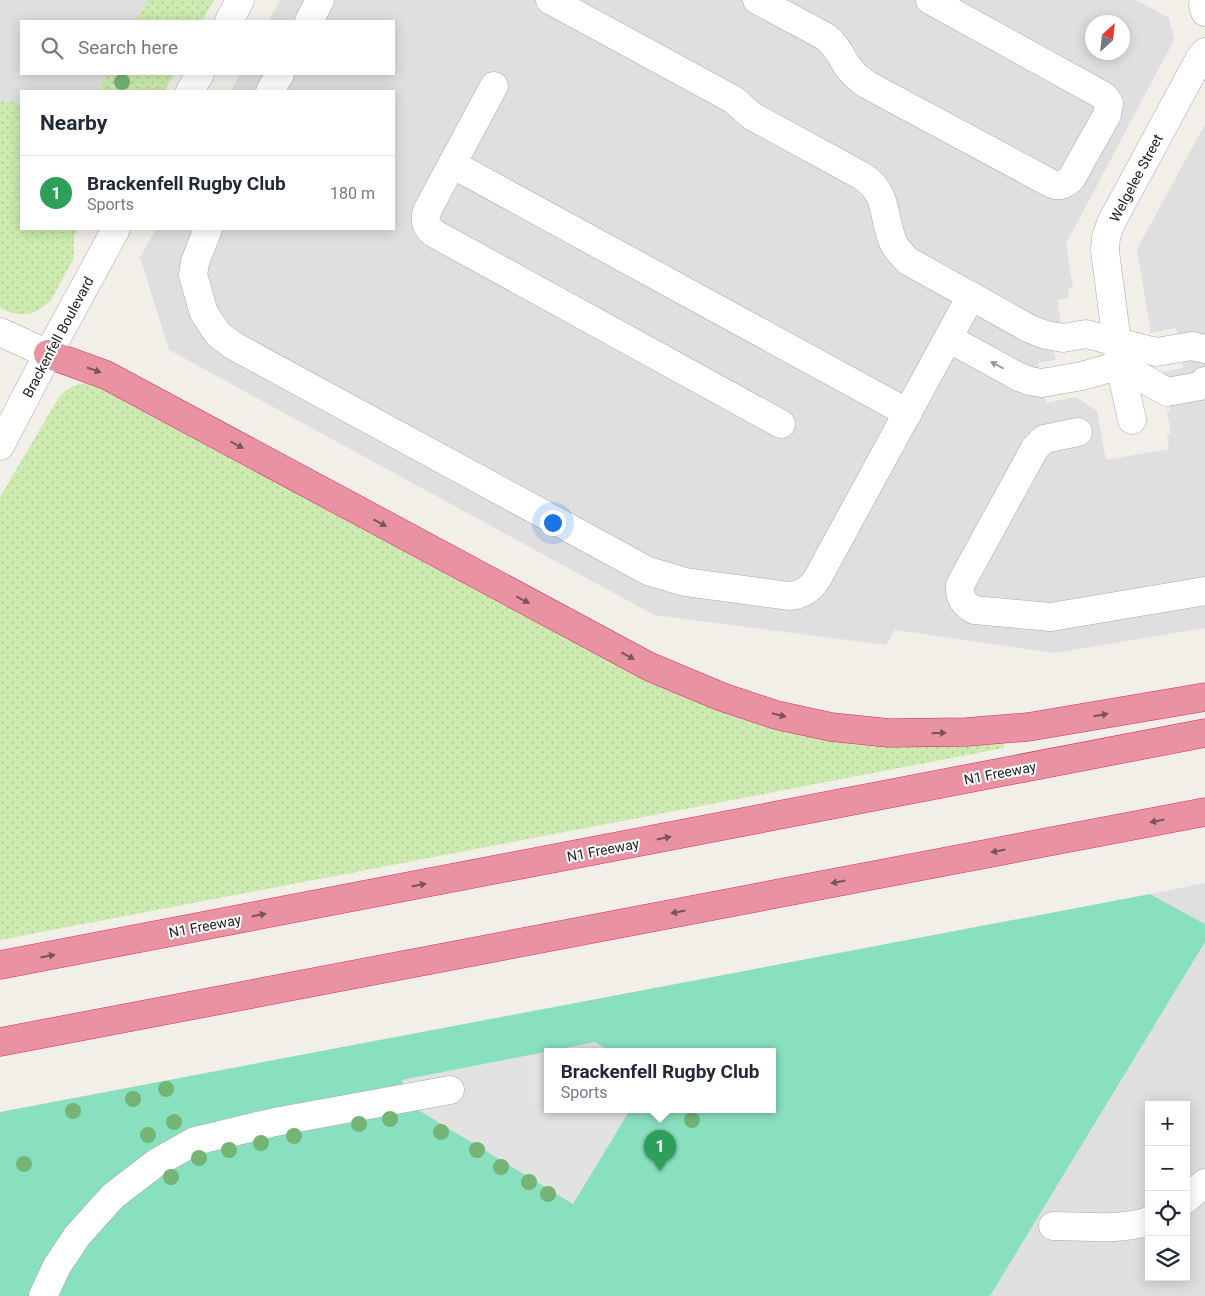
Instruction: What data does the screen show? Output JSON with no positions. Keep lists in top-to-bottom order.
{
  "streets": {
    "highway": ["N1 Freeway"],
    "street": ["Welgelee Street", "Brackenfell Boulevard"]
  },
  "north": "top right",
  "page": {
    "search": "Search here",
    "heading": "Nearby",
    "list": [
      {
        "mark": "1",
        "name": "Brackenfell Rugby Club",
        "note": "Sports",
        "value": "180 m"
      }
    ],
    "popup": ["Brackenfell Rugby Club", "Sports"],
    "map_buttons": ["+", "−"],
    "pins": "1"
  }
}
